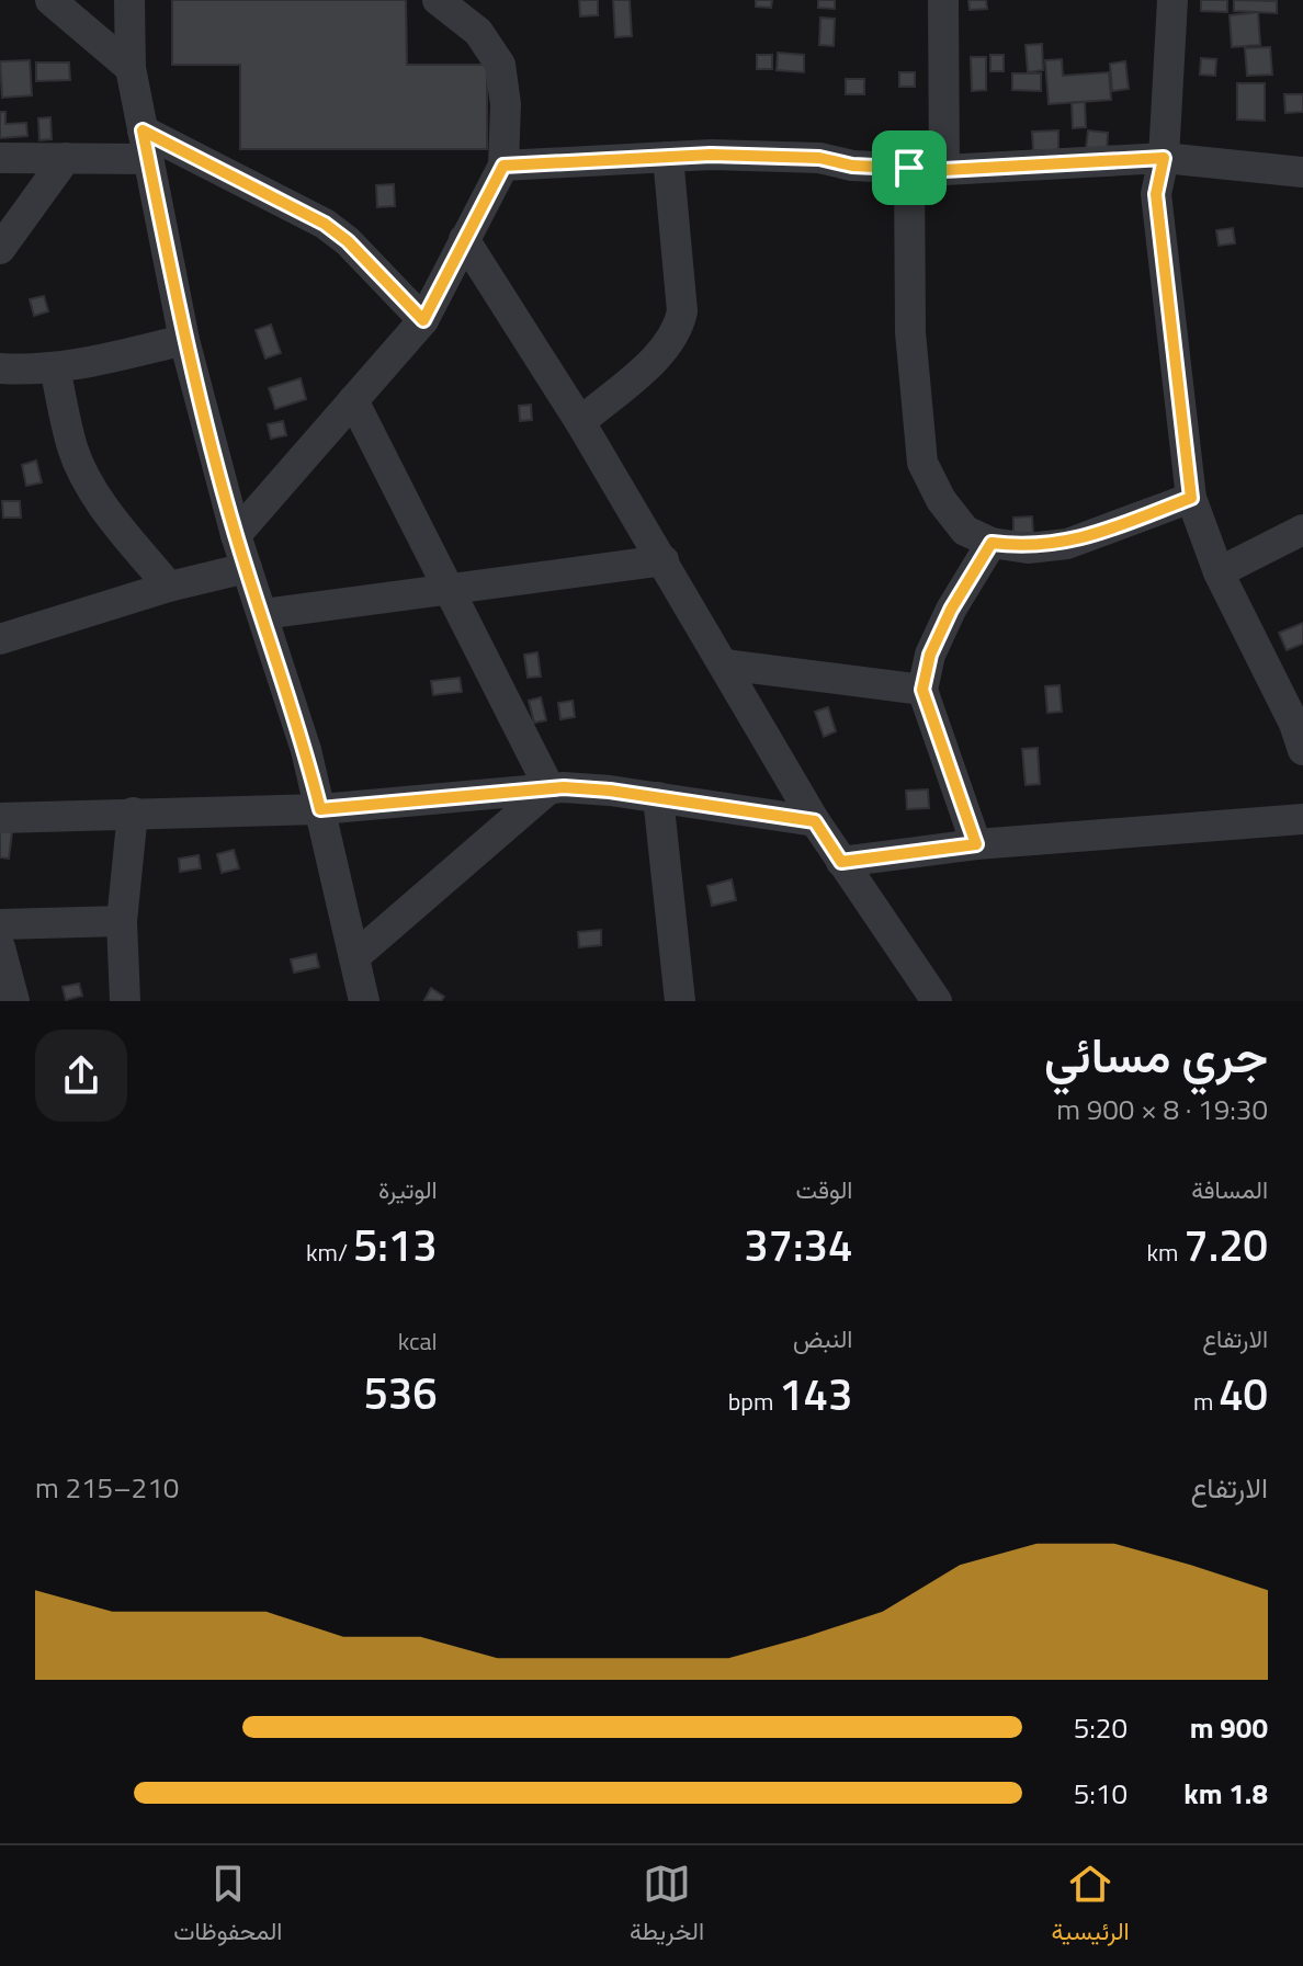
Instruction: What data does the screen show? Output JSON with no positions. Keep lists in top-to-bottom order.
{
  "page": {
    "heading": ["جري مسائي", "19:30 · 8 × 900 m"],
    "stats": [
      ["المسافة", "7.20 km"],
      ["الوقت", "37:34"],
      ["الوتيرة", "5:13 /km"],
      ["الارتفاع", "40 m"],
      ["النبض", "143 bpm"],
      ["kcal", "536"]
    ],
    "chart": ["الارتفاع", "210–215 m"],
    "list": [
      {
        "name": "900 m",
        "note": "5:20"
      },
      {
        "name": "1.8 km",
        "note": "5:10"
      }
    ],
    "tabs": ["الرئيسية", "الخريطة", "المحفوظات"]
  }
}
